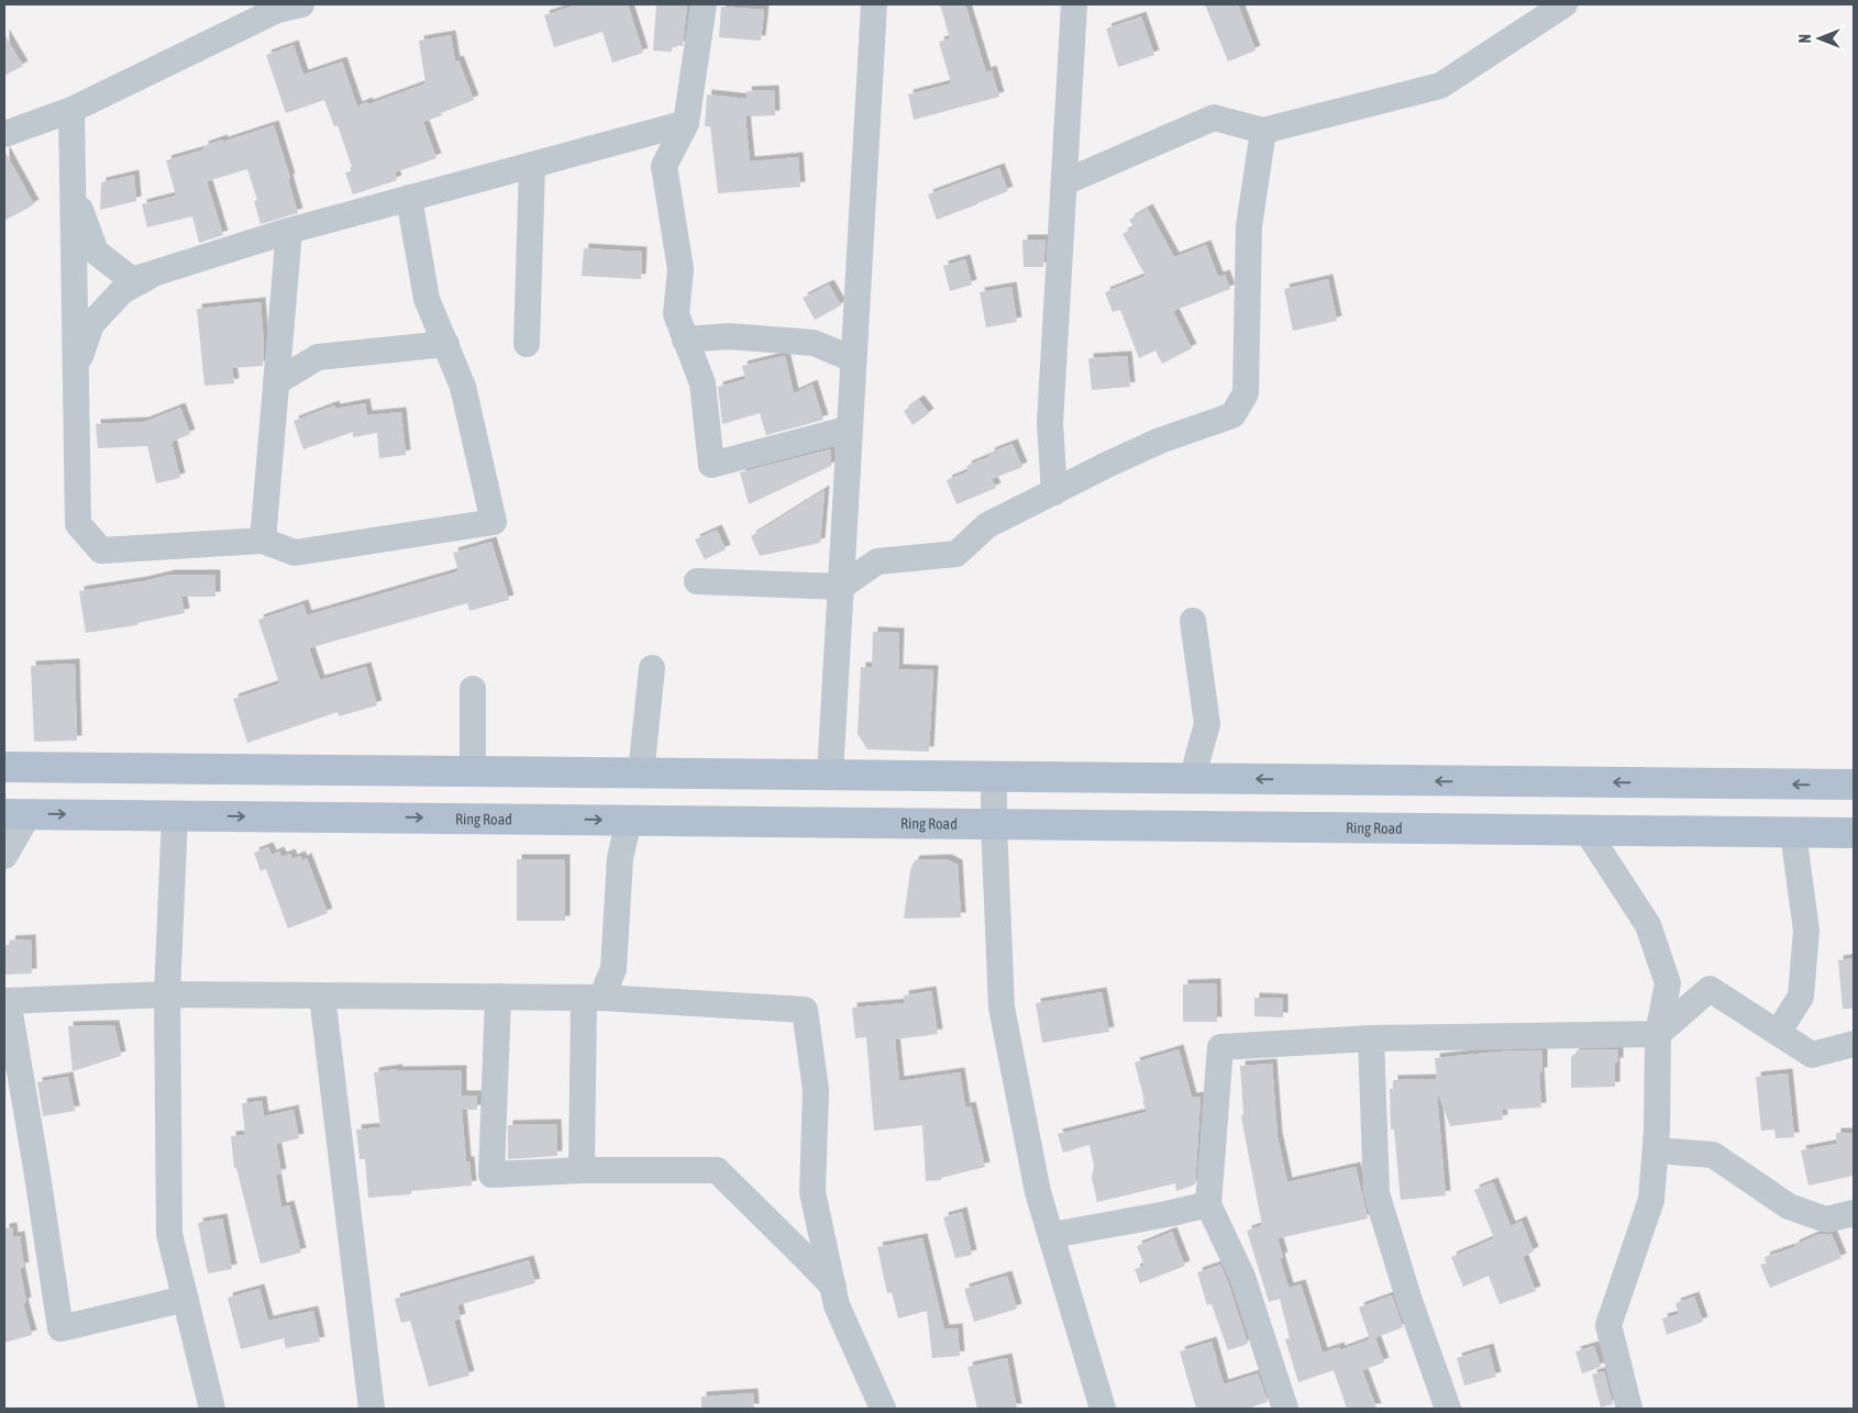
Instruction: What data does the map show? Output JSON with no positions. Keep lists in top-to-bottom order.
{
  "streets": {
    "main road": ["Ring Road"]
  },
  "north": "left"
}
